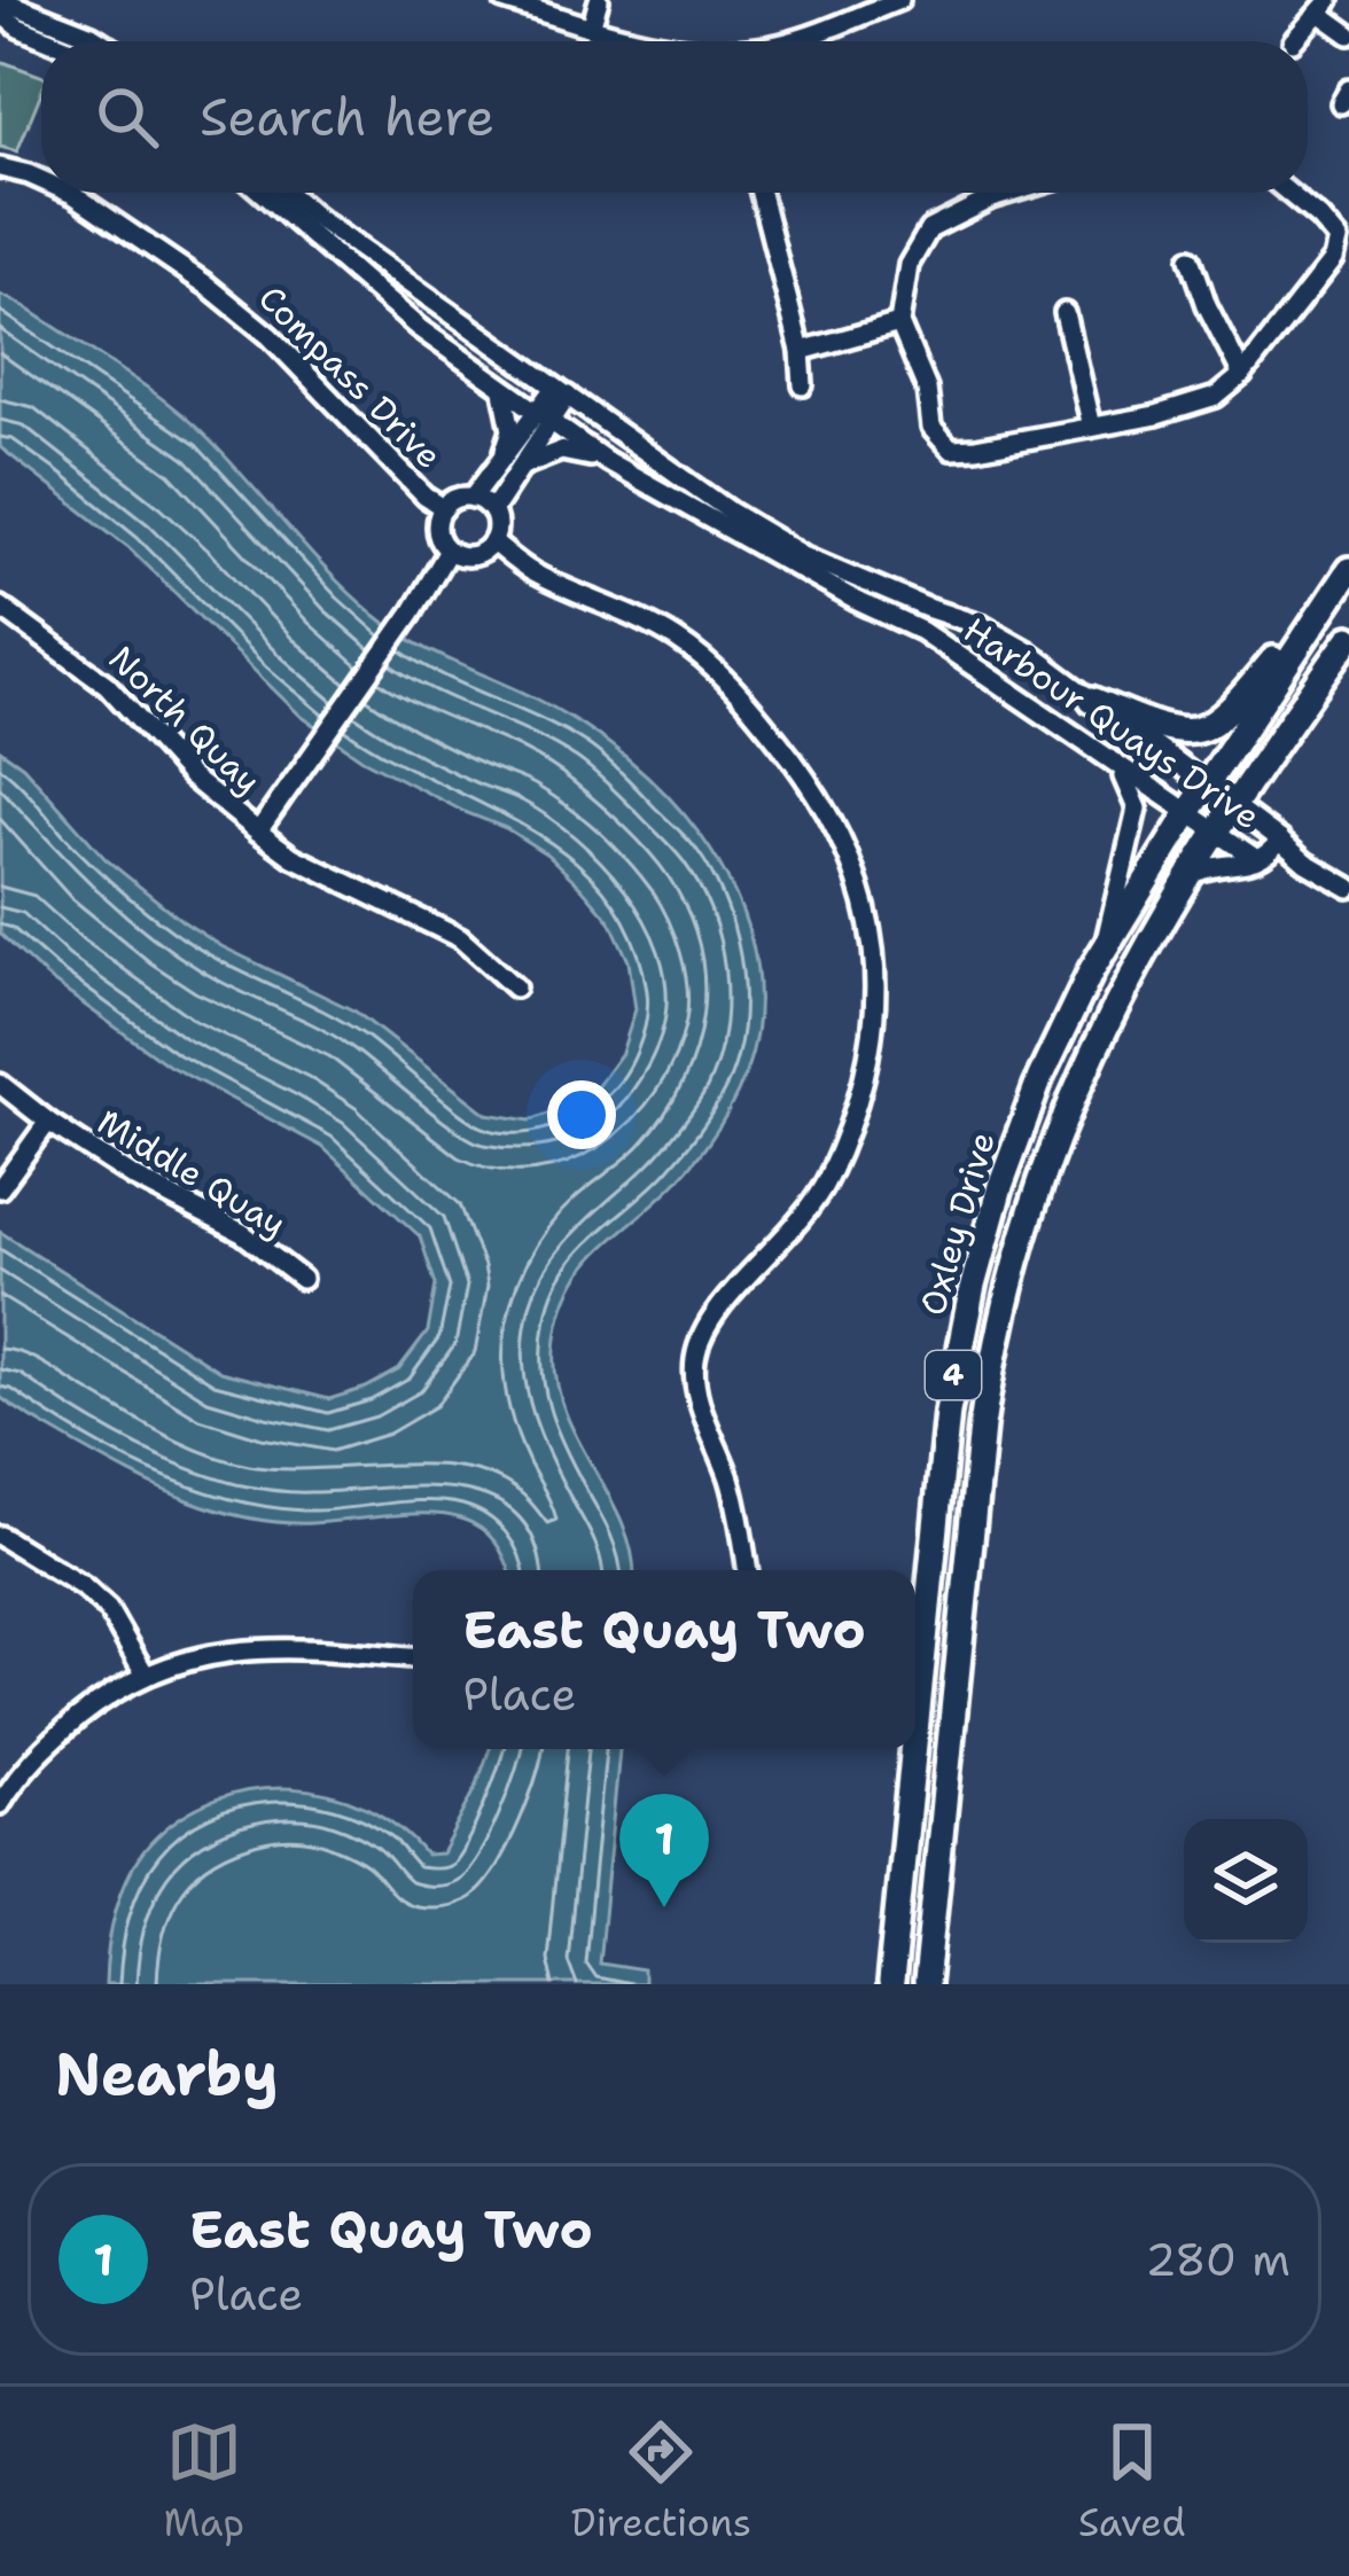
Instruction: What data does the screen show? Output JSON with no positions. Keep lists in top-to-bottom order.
{
  "streets": {
    "main road": ["Oxley Drive", "4"],
    "street": [
      "Compass Drive",
      "North Quay",
      "Harbour Quays Drive",
      "Middle Quay"
    ]
  },
  "crossings": [
    ["Compass Drive", "North Quay"],
    ["Harbour Quays Drive", "Oxley Drive"]
  ],
  "page": {
    "search": "Search here",
    "popup": ["East Quay Two", "Place"],
    "pins": "1",
    "heading": "Nearby",
    "list": [
      {
        "mark": "1",
        "name": "East Quay Two",
        "note": "Place",
        "value": "280 m"
      }
    ],
    "nav": ["Map", "Directions", "Saved"]
  }
}
